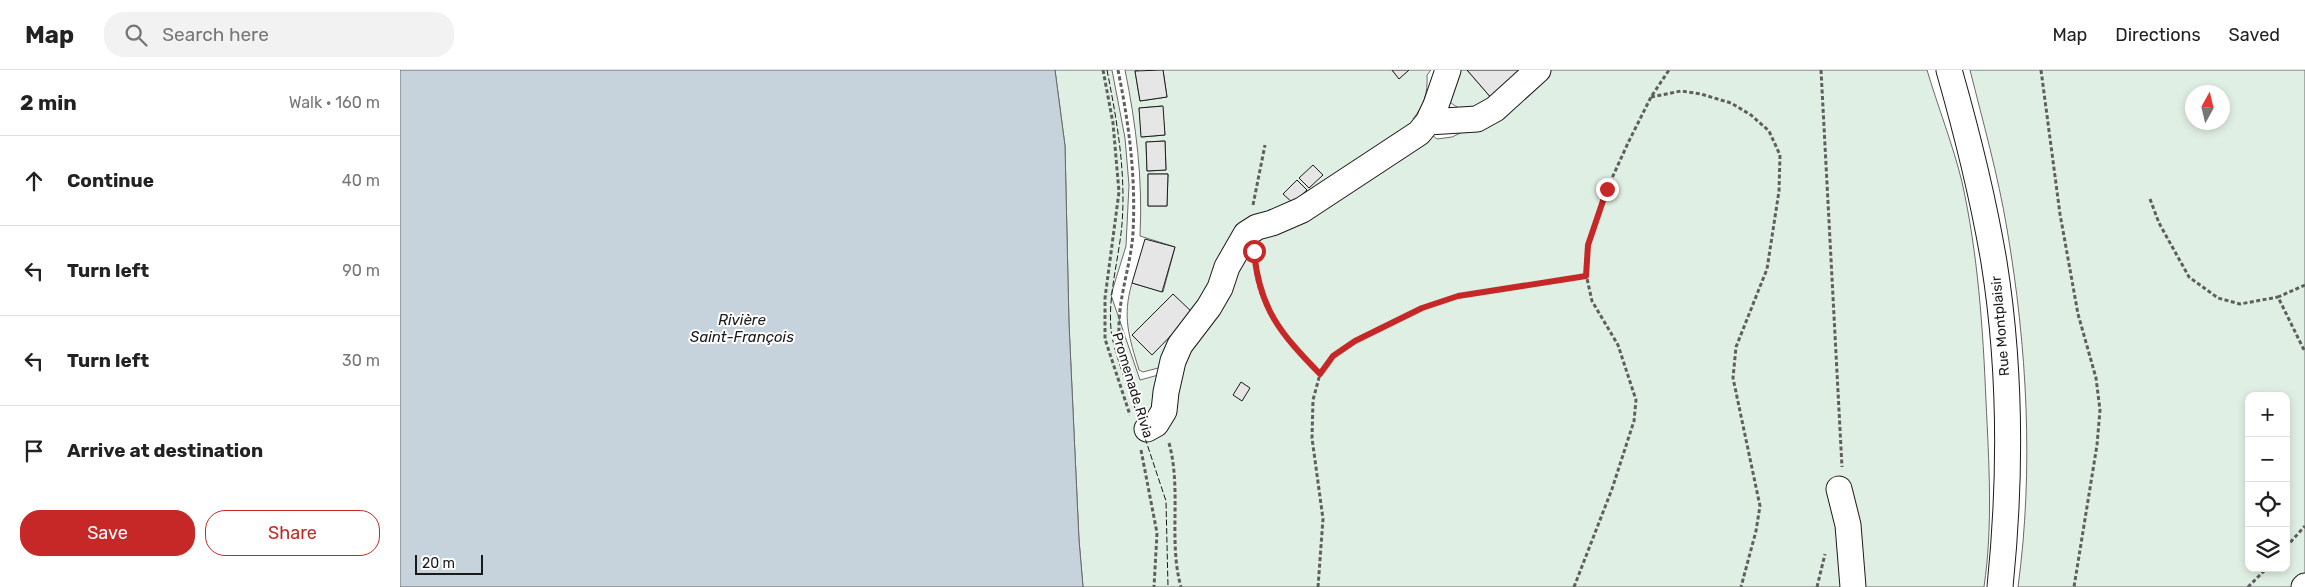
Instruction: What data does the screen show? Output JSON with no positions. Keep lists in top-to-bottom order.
{
  "streets": {
    "street": ["Rue Montplaisir"],
    "path": ["Promenade Rivia"]
  },
  "water": ["Rivière Saint-François"],
  "scale_bar": "20 m",
  "north": "top",
  "page": {
    "header": "Map",
    "search": "Search here",
    "nav": ["Map", "Directions", "Saved"],
    "heading": ["2 min", "Walk · 160 m"],
    "list": [
      ["Continue", "40 m"],
      ["Turn left", "90 m"],
      ["Turn left", "30 m"],
      "Arrive at destination"
    ],
    "map_buttons": ["+", "−"],
    "buttons": ["Save", "Share"],
    "scale": "20 m"
  }
}
